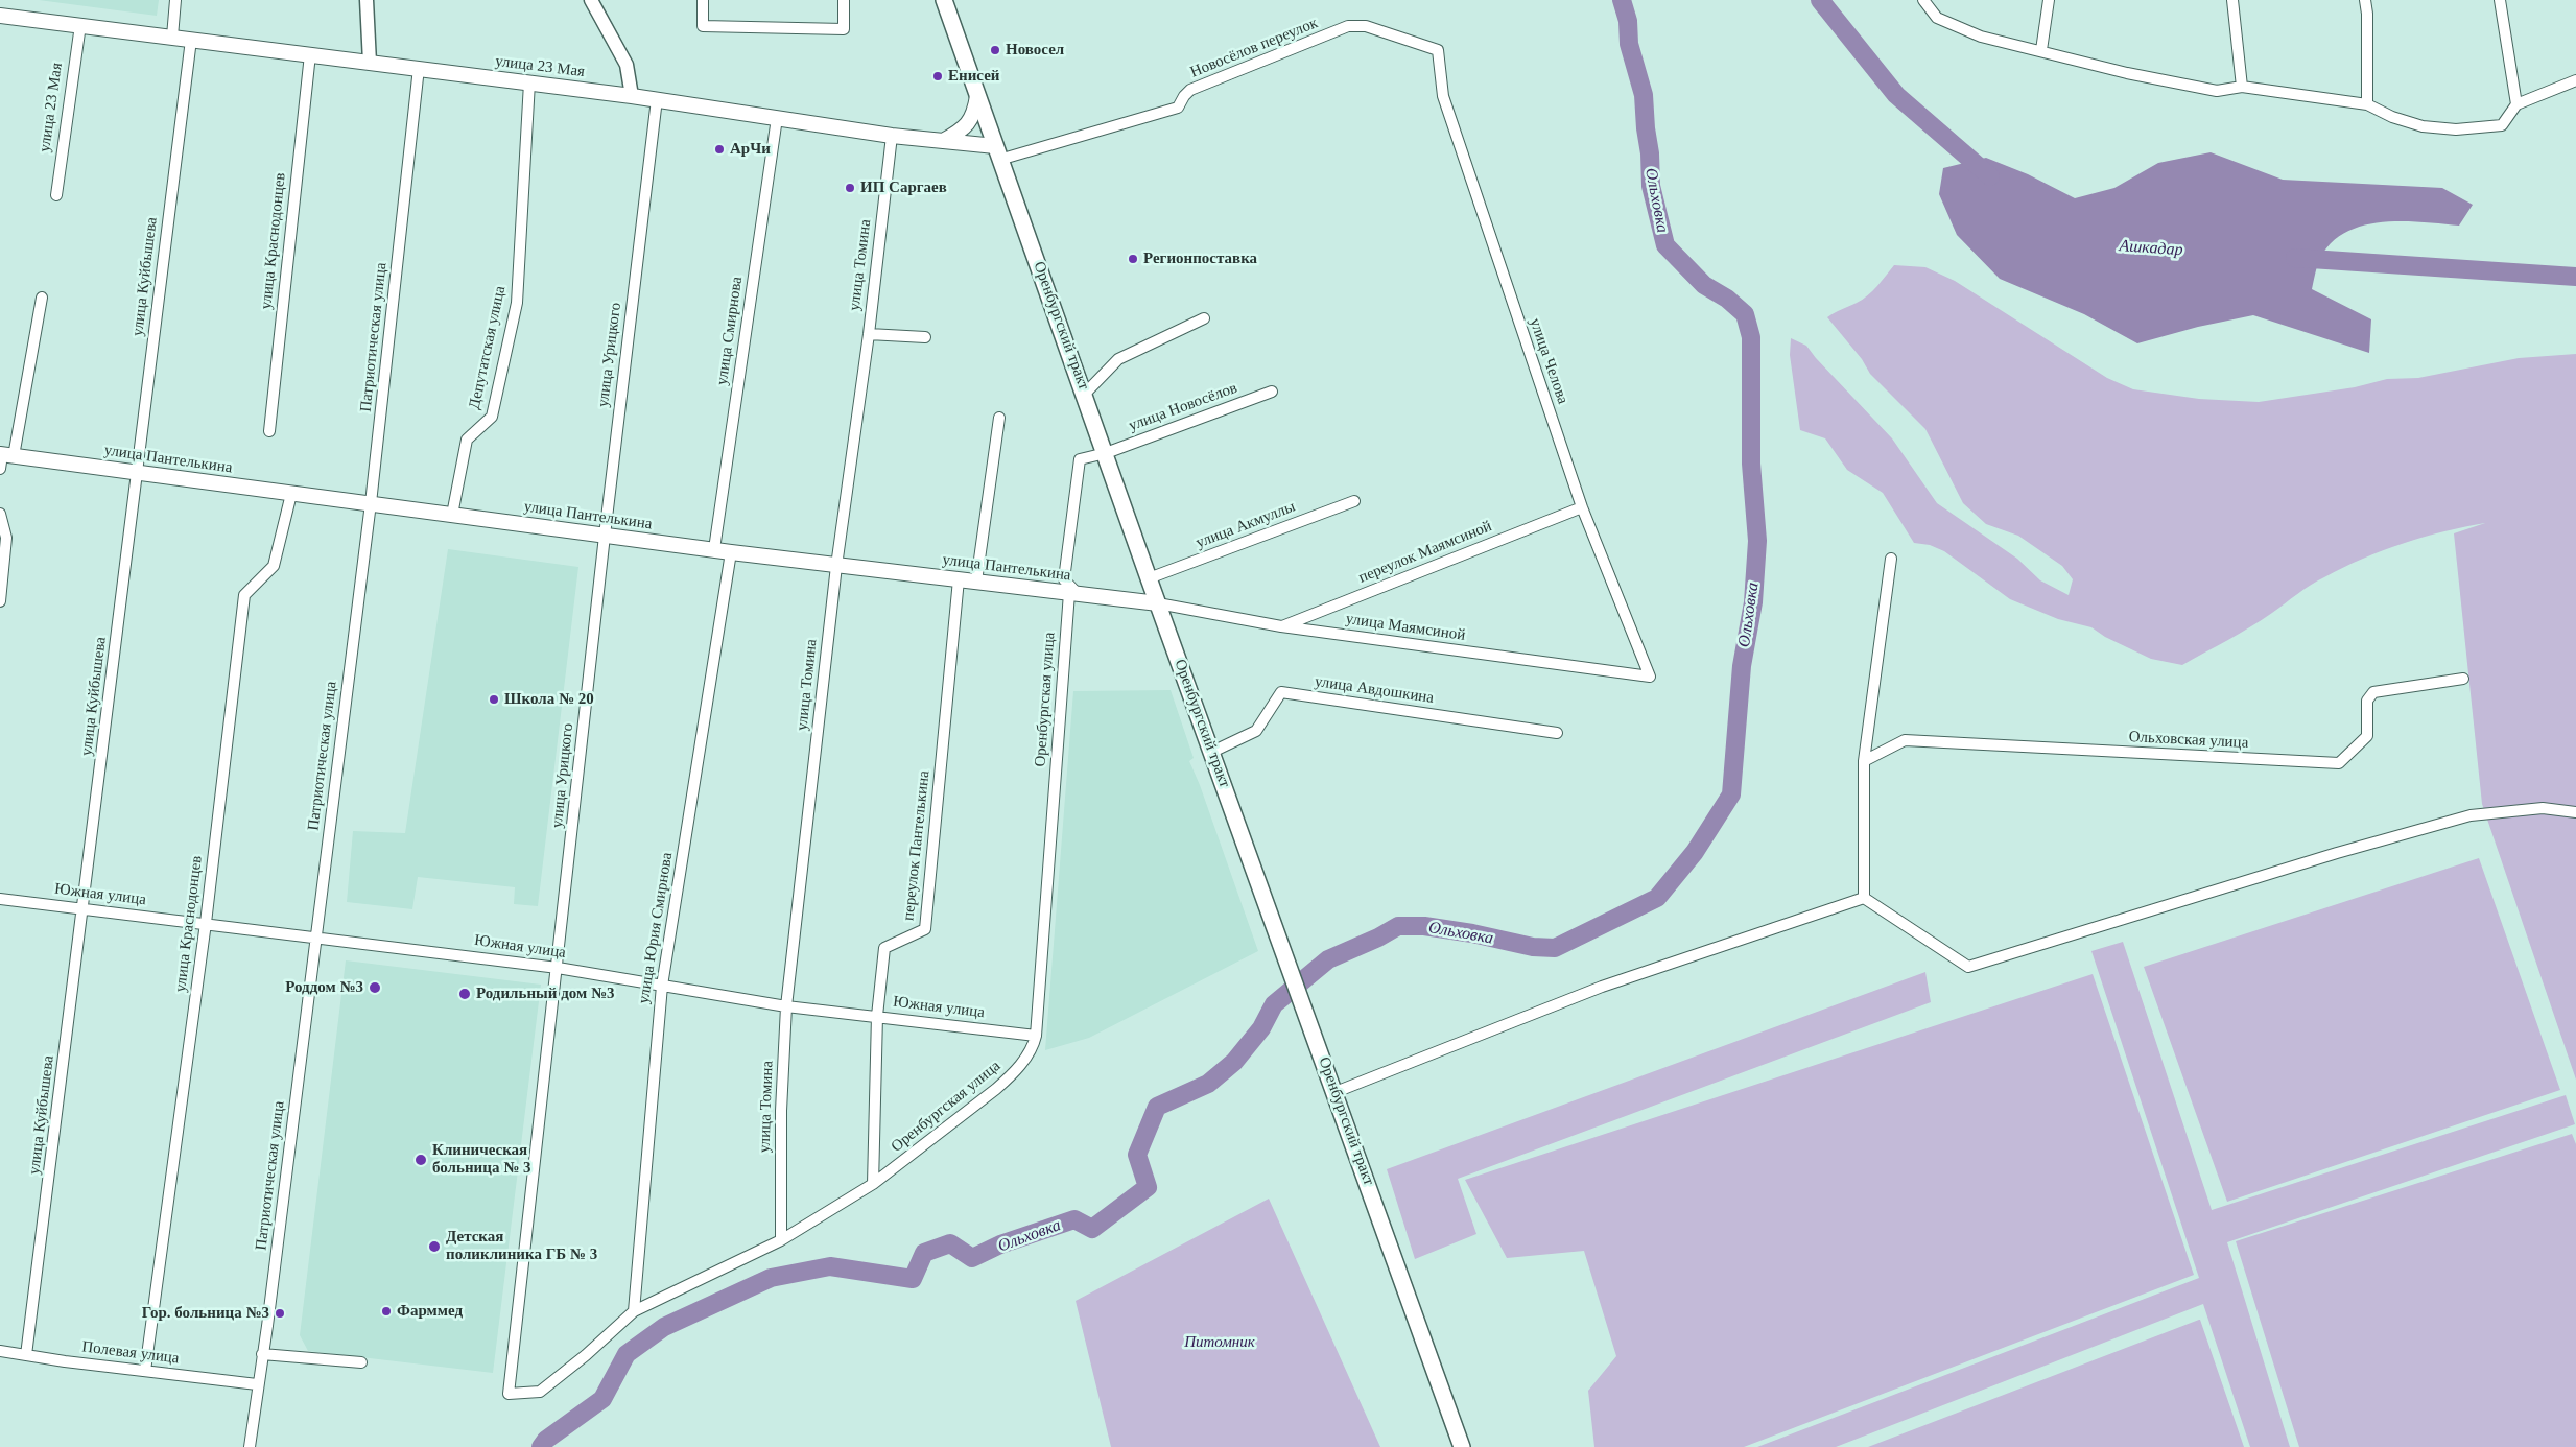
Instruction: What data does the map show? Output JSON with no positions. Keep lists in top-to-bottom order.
{
  "streets": {
    "main road": ["улица 23 Мая", "Оренбургский тракт", "улица Пантелькина"],
    "street": [
      "Новосёлов переулок",
      "улица Краснодонцев",
      "улица Томина",
      "улица Куйбышева",
      "улица Смирнова",
      "Патриотическая улица",
      "Депутатская улица",
      "улица Урицкого",
      "улица Челова",
      "улица Новосёлов",
      "улица Акмуллы",
      "переулок Маямсиной",
      "улица Маямсиной",
      "улица Авдошкина",
      "Оренбургская улица",
      "Ольховская улица",
      "переулок Пантелькина",
      "Южная улица",
      "улица Юрия Смирнова",
      "Полевая улица"
    ]
  },
  "crossings": [
    ["Новосёлов переулок", "улица 23 Мая"],
    ["Новосёлов переулок", "Оренбургский тракт"],
    ["Новосёлов переулок", "улица Челова"],
    ["улица 23 Мая", "улица Краснодонцев"],
    ["улица 23 Мая", "улица Томина"],
    ["улица 23 Мая", "улица Куйбышева"],
    ["улица 23 Мая", "Оренбургский тракт"],
    ["улица 23 Мая", "улица Смирнова"],
    ["улица 23 Мая", "Патриотическая улица"],
    ["улица 23 Мая", "Депутатская улица"],
    ["улица 23 Мая", "улица Урицкого"],
    ["улица Краснодонцев", "улица Пантелькина"],
    ["улица Краснодонцев", "Южная улица"],
    ["улица Краснодонцев", "Полевая улица"],
    ["улица Томина", "улица Пантелькина"],
    ["улица Томина", "Оренбургская улица"],
    ["улица Томина", "Южная улица"],
    ["улица Куйбышева", "улица Пантелькина"],
    ["улица Куйбышева", "Южная улица"],
    ["улица Куйбышева", "Полевая улица"],
    ["Оренбургский тракт", "улица Новосёлов"],
    ["Оренбургский тракт", "улица Пантелькина"],
    ["Оренбургский тракт", "улица Акмуллы"],
    ["Оренбургский тракт", "улица Маямсиной"],
    ["Оренбургский тракт", "улица Авдошкина"],
    ["улица Смирнова", "улица Пантелькина"],
    ["Патриотическая улица", "улица Пантелькина"],
    ["Патриотическая улица", "Южная улица"],
    ["Патриотическая улица", "Полевая улица"],
    ["Депутатская улица", "улица Пантелькина"],
    ["улица Урицкого", "улица Пантелькина"],
    ["улица Урицкого", "Оренбургская улица"],
    ["улица Урицкого", "Южная улица"],
    ["улица Челова", "переулок Маямсиной"],
    ["улица Челова", "улица Маямсиной"],
    ["улица Пантелькина", "улица Маямсиной"],
    ["улица Пантелькина", "Оренбургская улица"],
    ["улица Пантелькина", "переулок Пантелькина"],
    ["улица Пантелькина", "улица Юрия Смирнова"],
    ["переулок Маямсиной", "улица Маямсиной"],
    ["Оренбургская улица", "переулок Пантелькина"],
    ["Оренбургская улица", "Южная улица"],
    ["Оренбургская улица", "улица Юрия Смирнова"],
    ["переулок Пантелькина", "Южная улица"],
    ["Южная улица", "улица Юрия Смирнова"]
  ],
  "water": ["Ольховка", "Ашкадар"],
  "parks": ["Питомник"],
  "places": [
    "Новосел",
    "Енисей",
    "АрЧи",
    "ИП Саргаев",
    "Регионпоставка",
    "Школа № 20",
    "Роддом №3",
    "Родильный дом №3",
    "Клиническая больница № 3",
    "Детская поликлиника ГБ № 3",
    "Фарммед",
    "Гор. больница №3"
  ]
}
